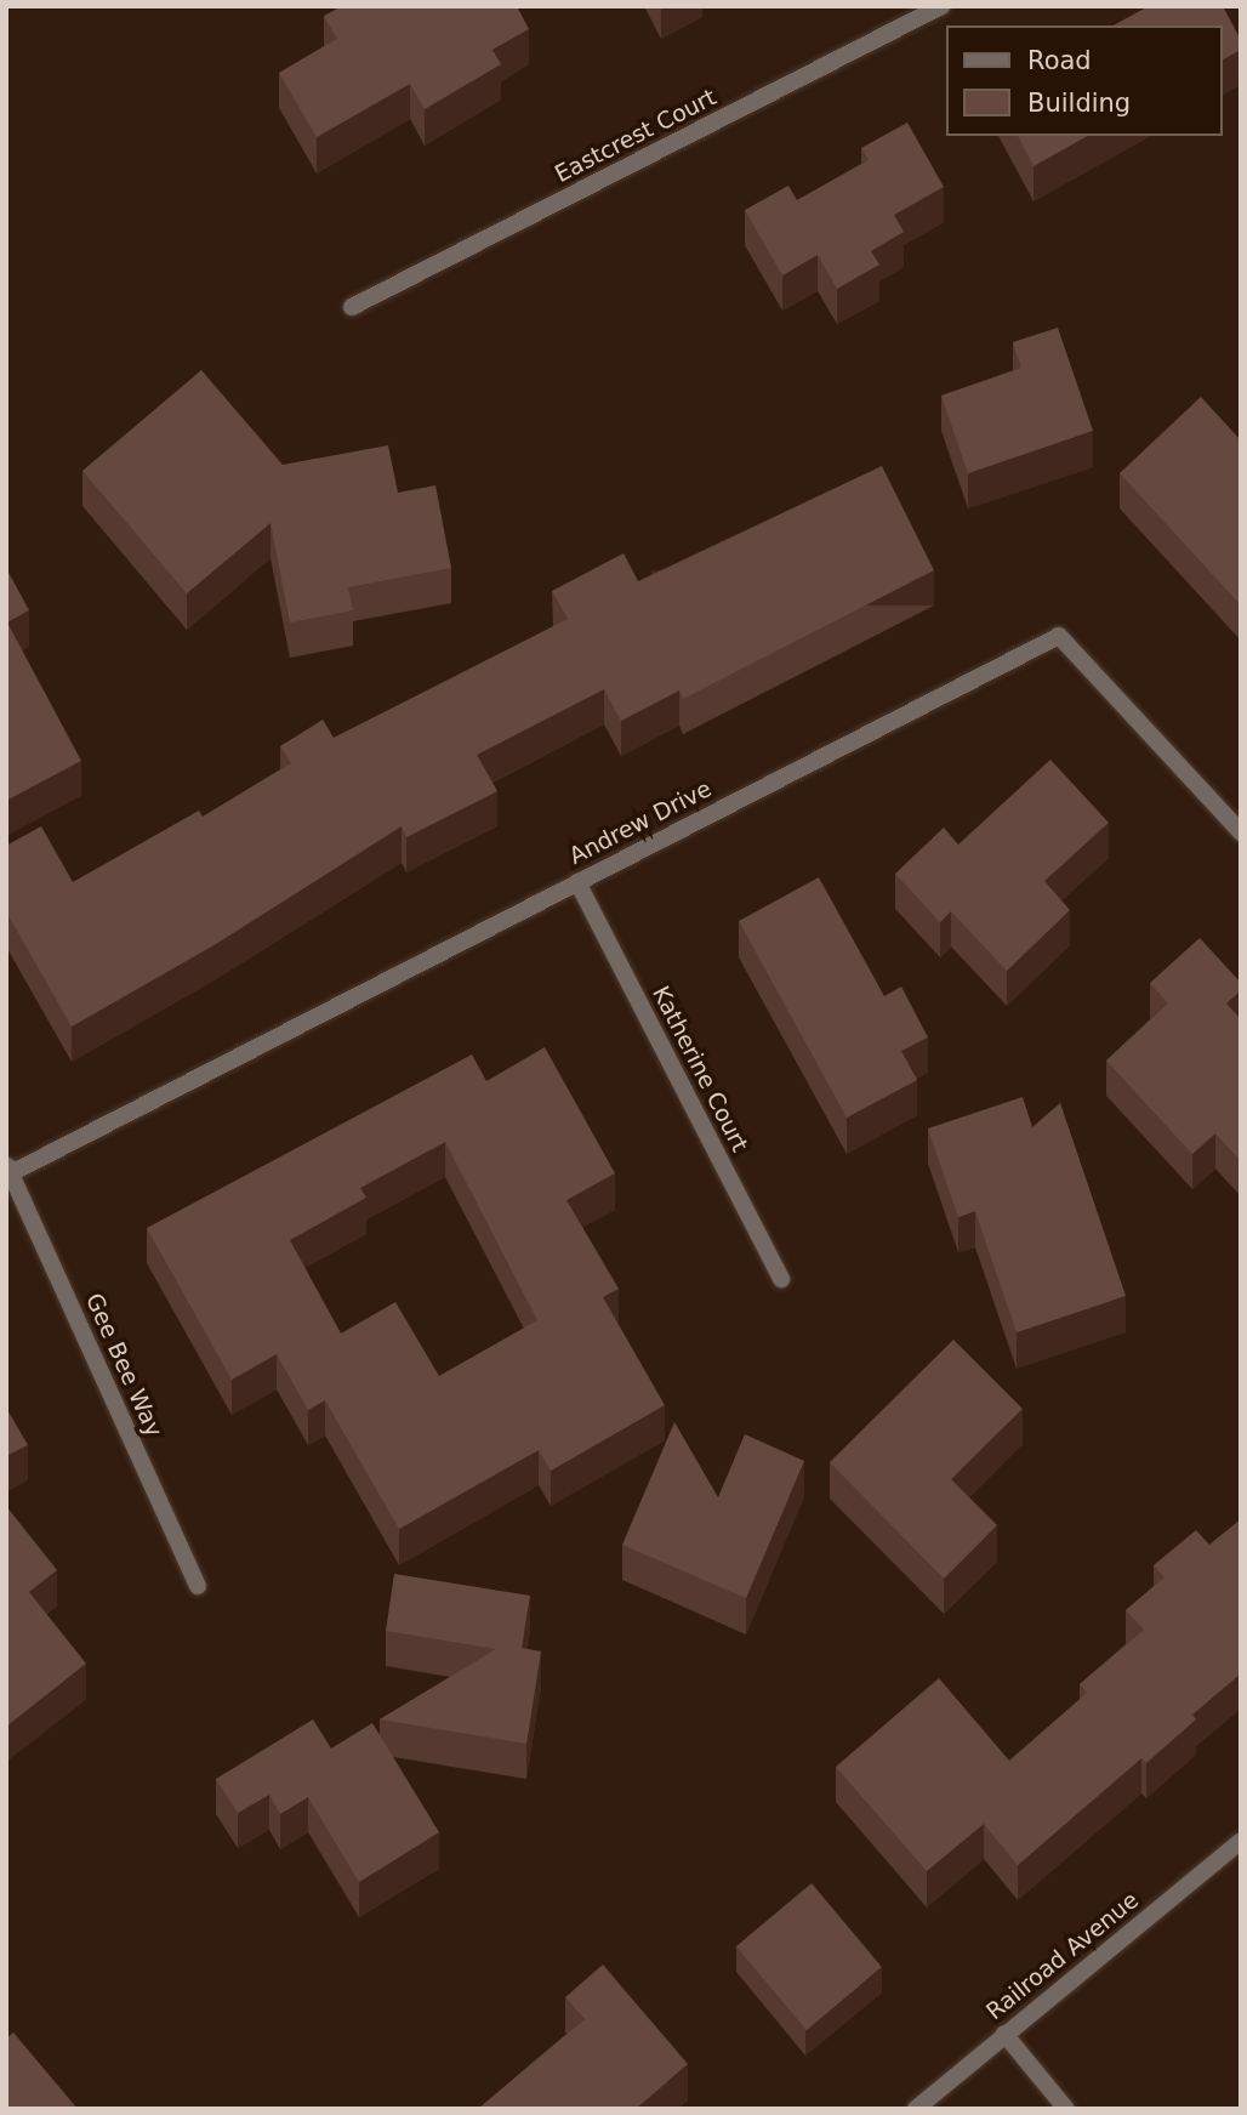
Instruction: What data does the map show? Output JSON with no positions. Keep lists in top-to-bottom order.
{
  "streets": {
    "street": [
      "Eastcrest Court",
      "Andrew Drive",
      "Katherine Court",
      "Gee Bee Way",
      "Railroad Avenue"
    ]
  },
  "crossings": [
    ["Andrew Drive", "Katherine Court"],
    ["Andrew Drive", "Gee Bee Way"]
  ],
  "legend": ["Road", "Building"]
}
